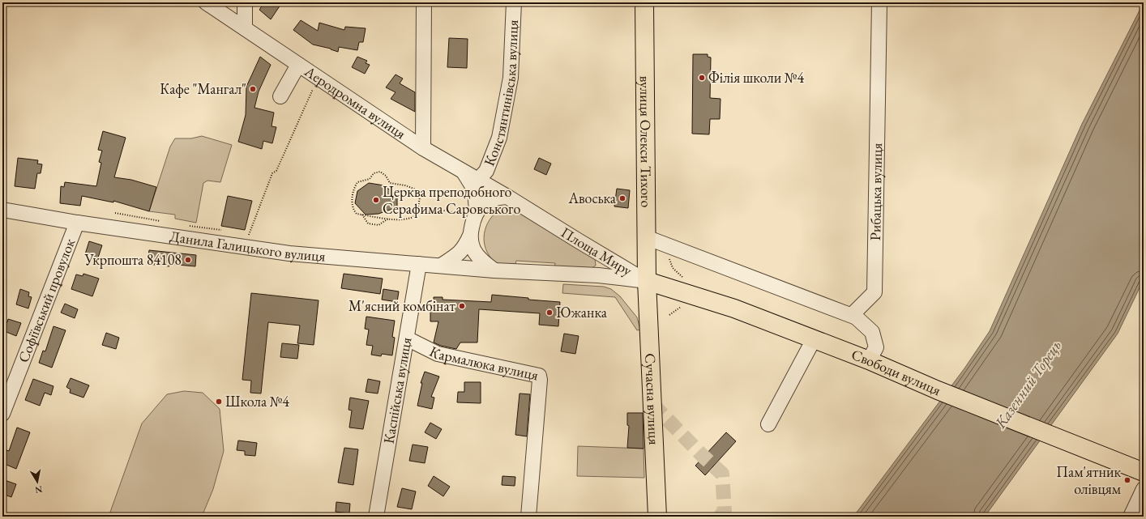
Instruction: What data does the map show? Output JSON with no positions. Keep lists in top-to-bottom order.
{
  "streets": {
    "main road": ["вулиця Олекси Тихого", "Свободи вулиця", "Сучасна вулиця"],
    "street": [
      "Констянтинівська вулиця",
      "Аеродромна вулиця",
      "Рибацька вулиця",
      "Данила Галицького вулиця",
      "Площа Миру",
      "Софіївський провулок",
      "Кармалюка вулиця",
      "Каспійська вулиця"
    ]
  },
  "crossings": [
    ["Констянтинівська вулиця", "Аеродромна вулиця"],
    ["Аеродромна вулиця", "Площа Миру"],
    ["вулиця Олекси Тихого", "Площа Миру"],
    ["вулиця Олекси Тихого", "Свободи вулиця"],
    ["вулиця Олекси Тихого", "Сучасна вулиця"],
    ["Данила Галицького вулиця", "Площа Миру"],
    ["Данила Галицького вулиця", "Софіївський провулок"],
    ["Данила Галицького вулиця", "Каспійська вулиця"],
    ["Площа Миру", "Свободи вулиця"],
    ["Площа Миру", "Сучасна вулиця"],
    ["Кармалюка вулиця", "Каспійська вулиця"],
    ["Свободи вулиця", "Сучасна вулиця"]
  ],
  "water": ["Казенний Торець"],
  "places": [
    "Філія школи №4",
    "Кафе \"Мангал\"",
    "Авоська",
    "Церква преподобного Серафима Саровського",
    "Укрпошта 84108",
    "М'ясний комбінат",
    "Южанка",
    "Школа №4",
    "Пам'ятник олівцям"
  ],
  "north": "bottom"
}
